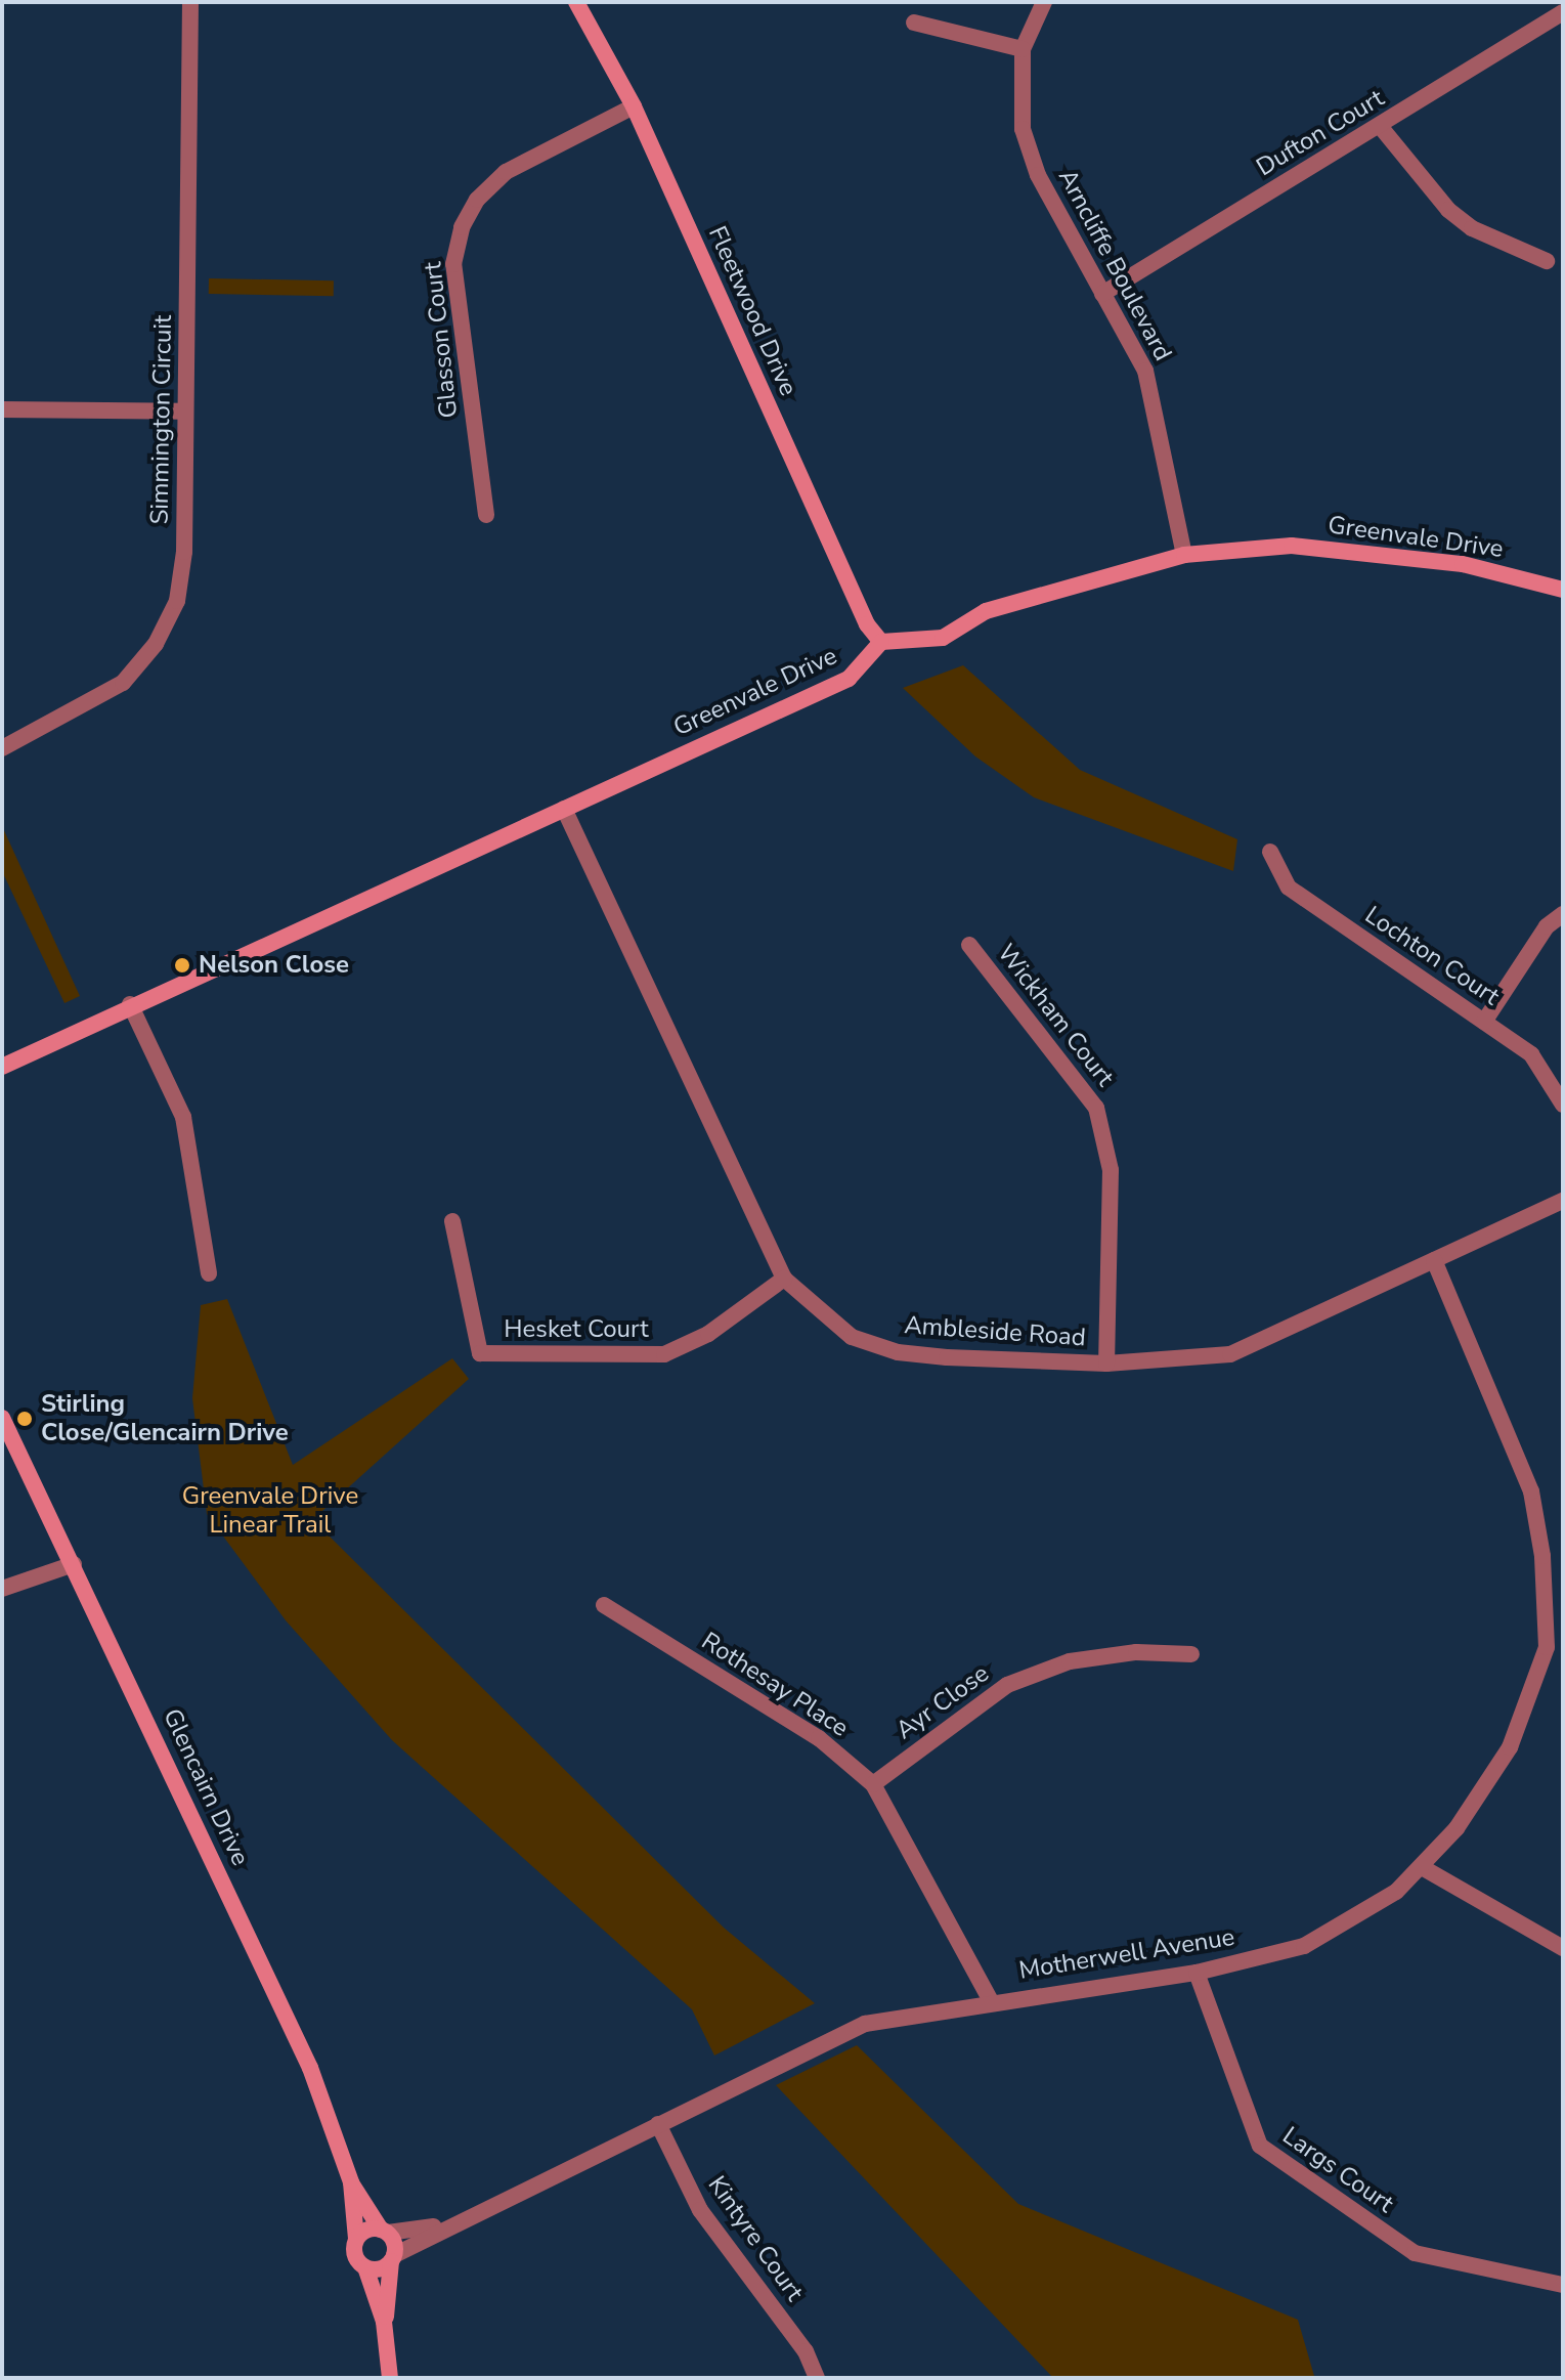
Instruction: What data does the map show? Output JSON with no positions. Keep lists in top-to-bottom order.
{
  "streets": {
    "street": [
      "Dufton Court",
      "Arncliffe Boulevard",
      "Fleetwood Drive",
      "Glasson Court",
      "Simmington Circuit",
      "Greenvale Drive",
      "Lochton Court",
      "Wickham Court",
      "Hesket Court",
      "Ambleside Road",
      "Rothesay Place",
      "Ayr Close",
      "Glencairn Drive",
      "Motherwell Avenue",
      "Largs Court",
      "Kintyre Court"
    ]
  },
  "crossings": [
    ["Dufton Court", "Arncliffe Boulevard"],
    ["Arncliffe Boulevard", "Greenvale Drive"],
    ["Fleetwood Drive", "Glasson Court"],
    ["Fleetwood Drive", "Greenvale Drive"],
    ["Greenvale Drive", "Ambleside Road"],
    ["Wickham Court", "Ambleside Road"],
    ["Hesket Court", "Ambleside Road"],
    ["Ambleside Road", "Motherwell Avenue"],
    ["Rothesay Place", "Ayr Close"],
    ["Rothesay Place", "Motherwell Avenue"],
    ["Glencairn Drive", "Motherwell Avenue"],
    ["Motherwell Avenue", "Largs Court"],
    ["Motherwell Avenue", "Kintyre Court"]
  ],
  "parks": ["Greenvale Drive Linear Trail"],
  "places": ["Nelson Close", "Stirling Close/Glencairn Drive"]
}
